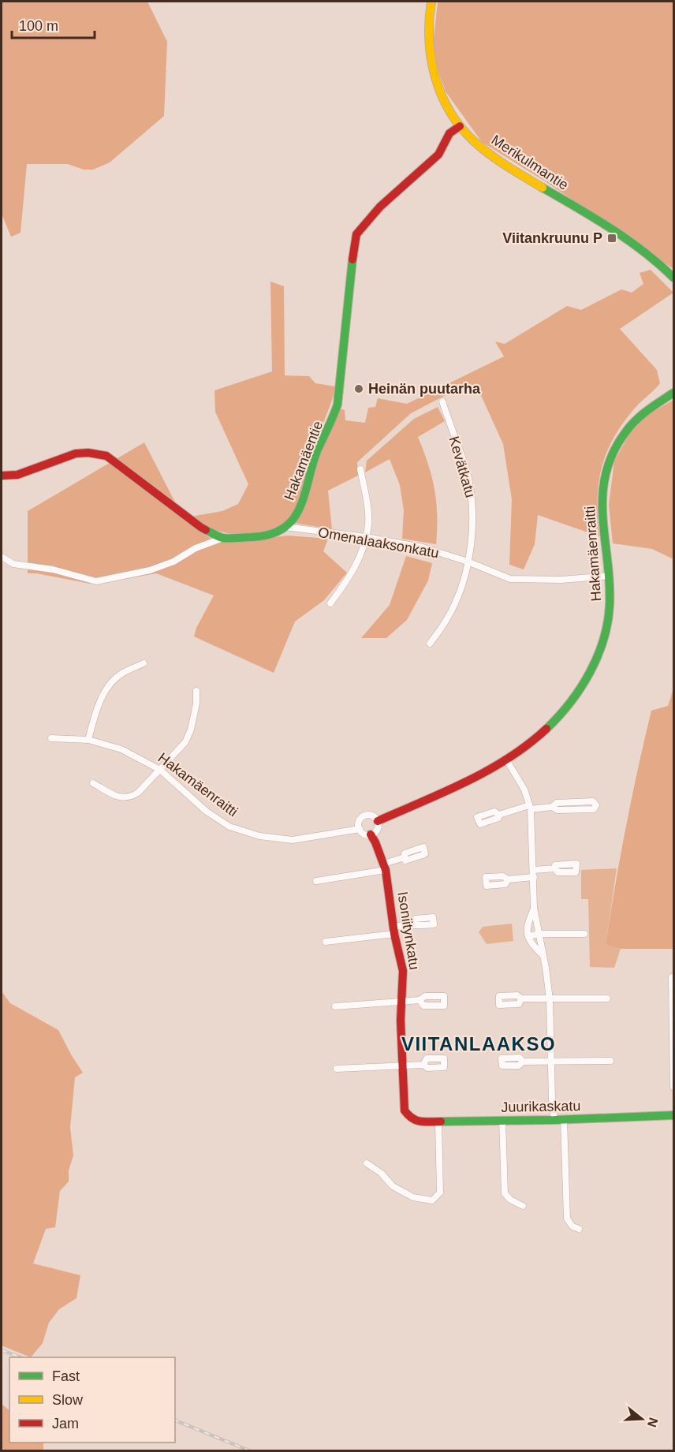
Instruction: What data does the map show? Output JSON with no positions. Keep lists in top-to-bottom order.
{
  "streets": {
    "street": [
      "Merikulmantie",
      "Hakamäentie",
      "Kevätkatu",
      "Omenalaaksonkatu",
      "Hakamäenraitti",
      "Isoniitynkatu",
      "Juurikaskatu"
    ]
  },
  "crossings": [
    ["Merikulmantie", "Hakamäentie"],
    ["Hakamäentie", "Omenalaaksonkatu"],
    ["Kevätkatu", "Omenalaaksonkatu"],
    ["Omenalaaksonkatu", "Hakamäenraitti"],
    ["Hakamäenraitti", "Isoniitynkatu"],
    ["Isoniitynkatu", "Juurikaskatu"]
  ],
  "districts": ["VIITANLAAKSO"],
  "places": {
    "transit": ["Viitankruunu P"],
    "other": ["Heinän puutarha"]
  },
  "legend": ["Fast", "Slow", "Jam"],
  "scale_bar": "100 m",
  "north": "right"
}
